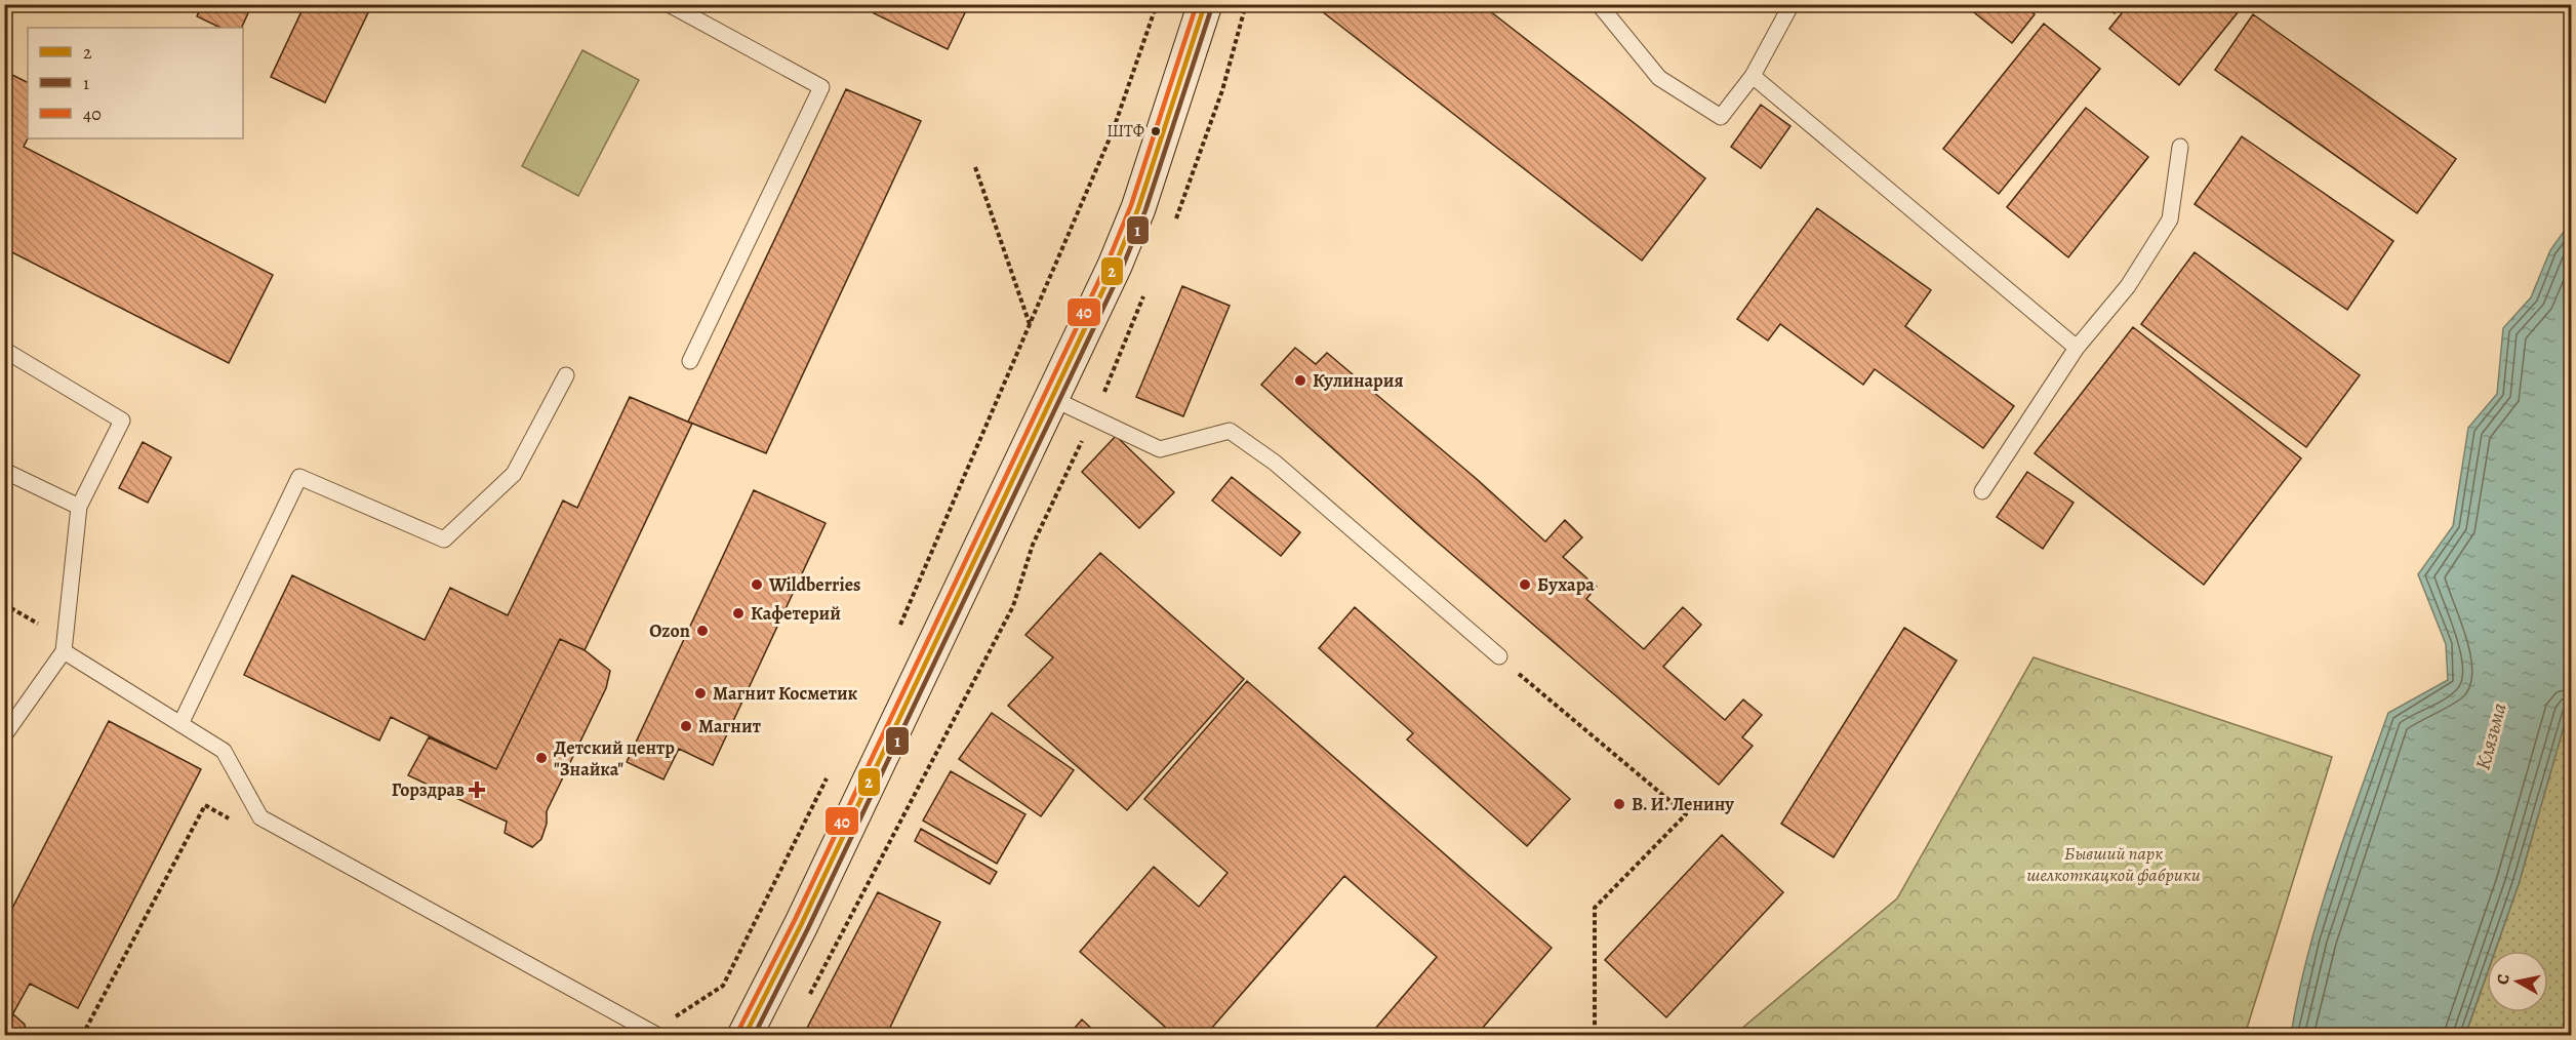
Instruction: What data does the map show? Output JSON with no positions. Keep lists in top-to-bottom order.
{
  "water": ["Клязьма"],
  "parks": ["Бывший парк шелкоткацкой фабрики"],
  "places": {
    "other": [
      "ШТФ",
      "Кулинария",
      "Wildberries",
      "Бухара",
      "Кафетерий",
      "Ozon",
      "Магнит Косметик",
      "Магнит",
      "Детский центр \"Знайка\"",
      "В. И. Ленину"
    ],
    "health": ["Горздрав"]
  },
  "lines": ["transit line 2", "transit line 40", "transit line 1"],
  "legend": ["2", "1", "40"],
  "north": "left"
}
